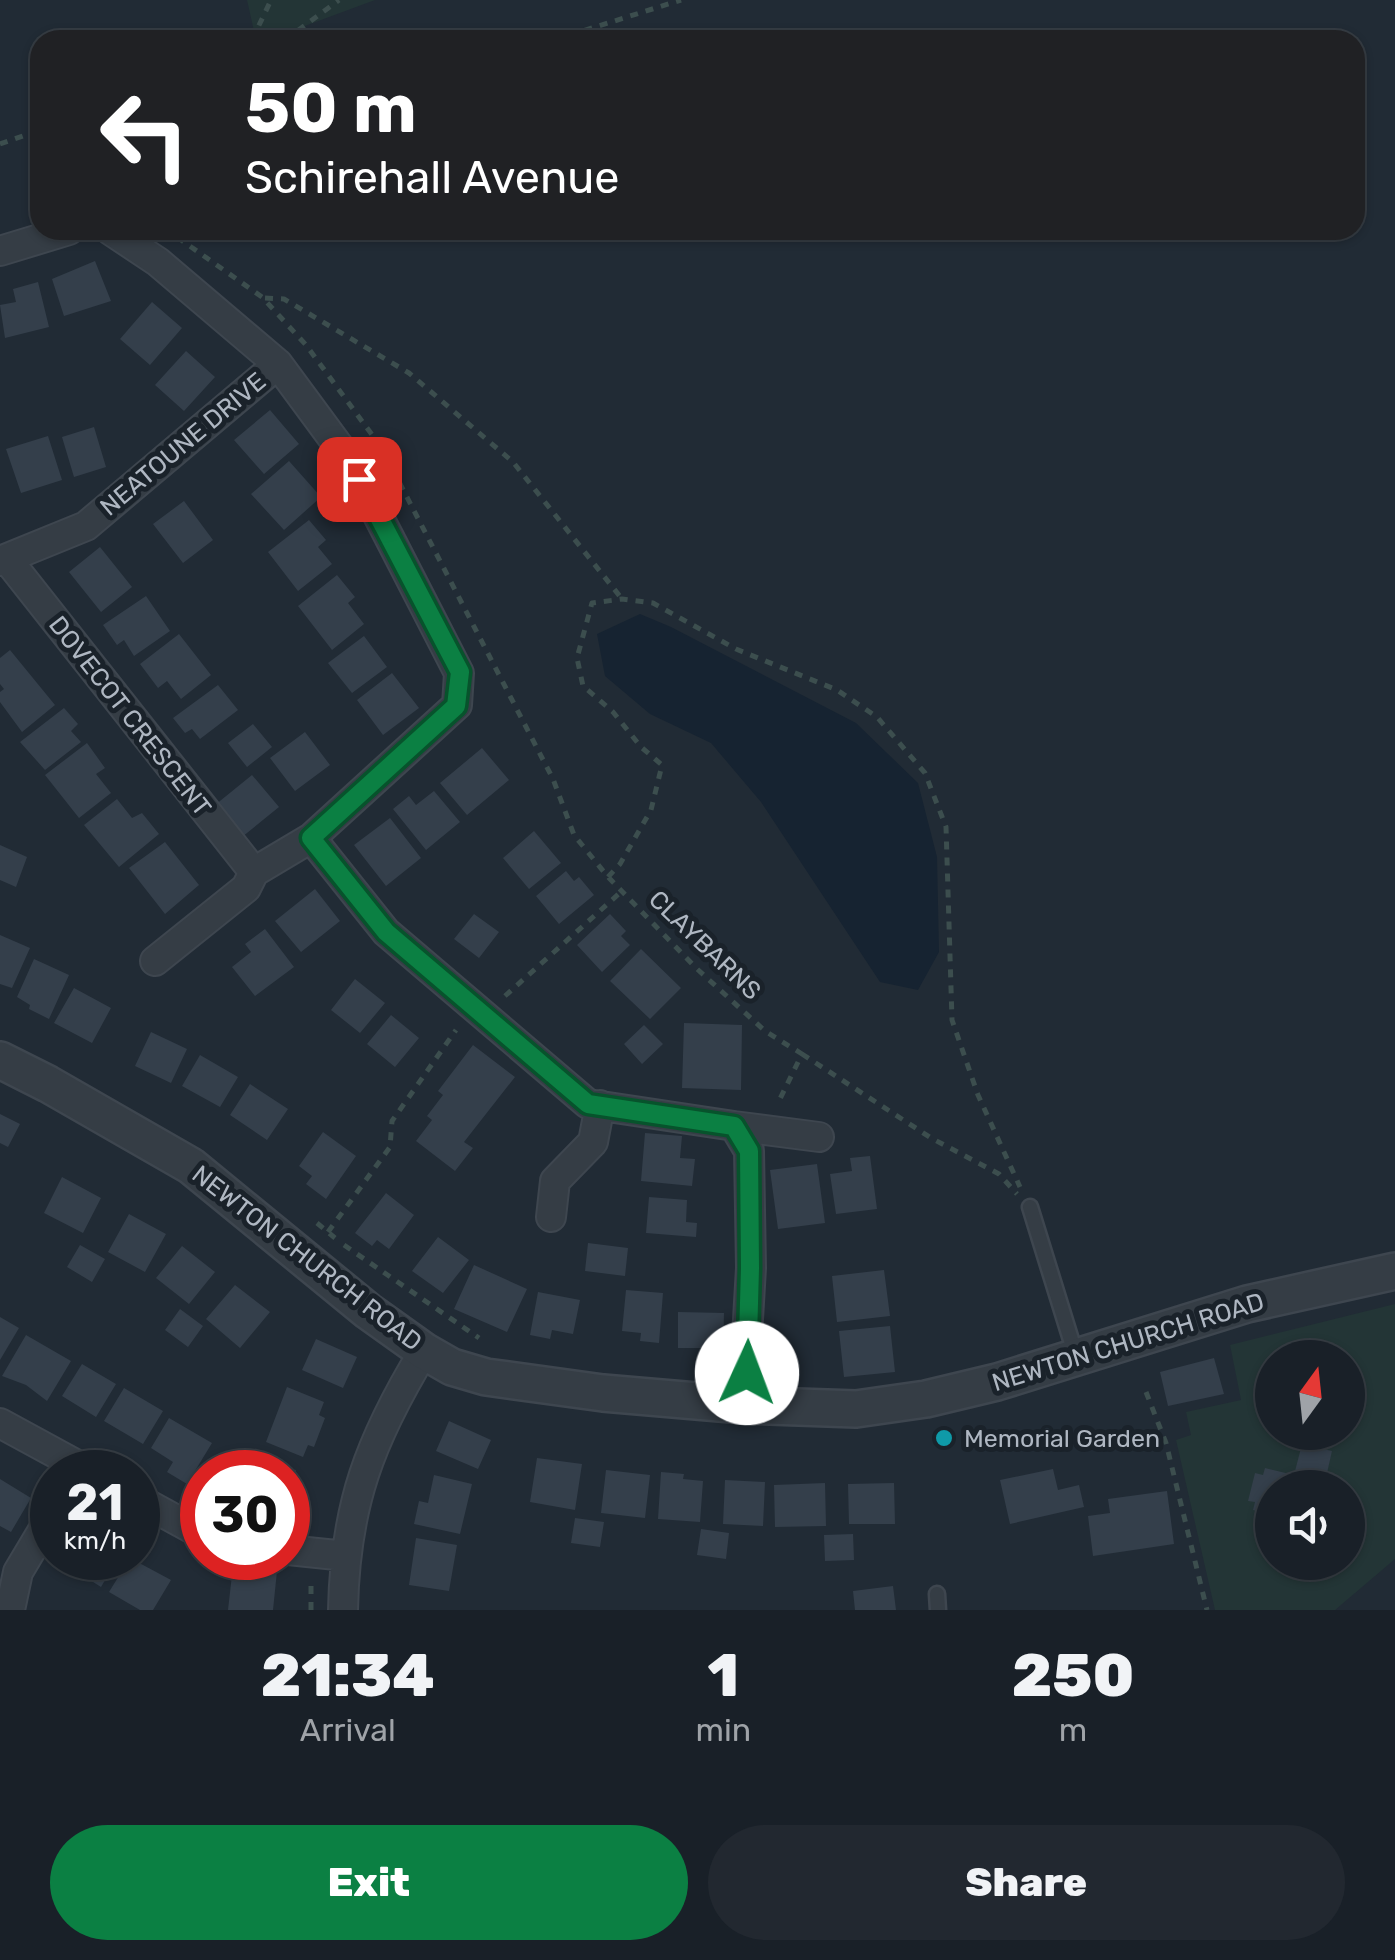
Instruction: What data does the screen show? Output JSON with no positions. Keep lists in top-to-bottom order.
{
  "streets": {
    "street": ["NEATOUNE DRIVE", "DOVECOT CRESCENT", "NEWTON CHURCH ROAD"],
    "path": ["CLAYBARNS"]
  },
  "crossings": [
    ["NEATOUNE DRIVE", "DOVECOT CRESCENT"]
  ],
  "places": ["Memorial Garden"],
  "north": "top",
  "page": {
    "turn": ["50 m", "Schirehall Avenue"],
    "speed": "21 km/h",
    "limit": "30",
    "eta": [
      "21:34",
      "Arrival",
      "1",
      "min",
      "250",
      "m"
    ],
    "buttons": ["Exit", "Share"]
  }
}
